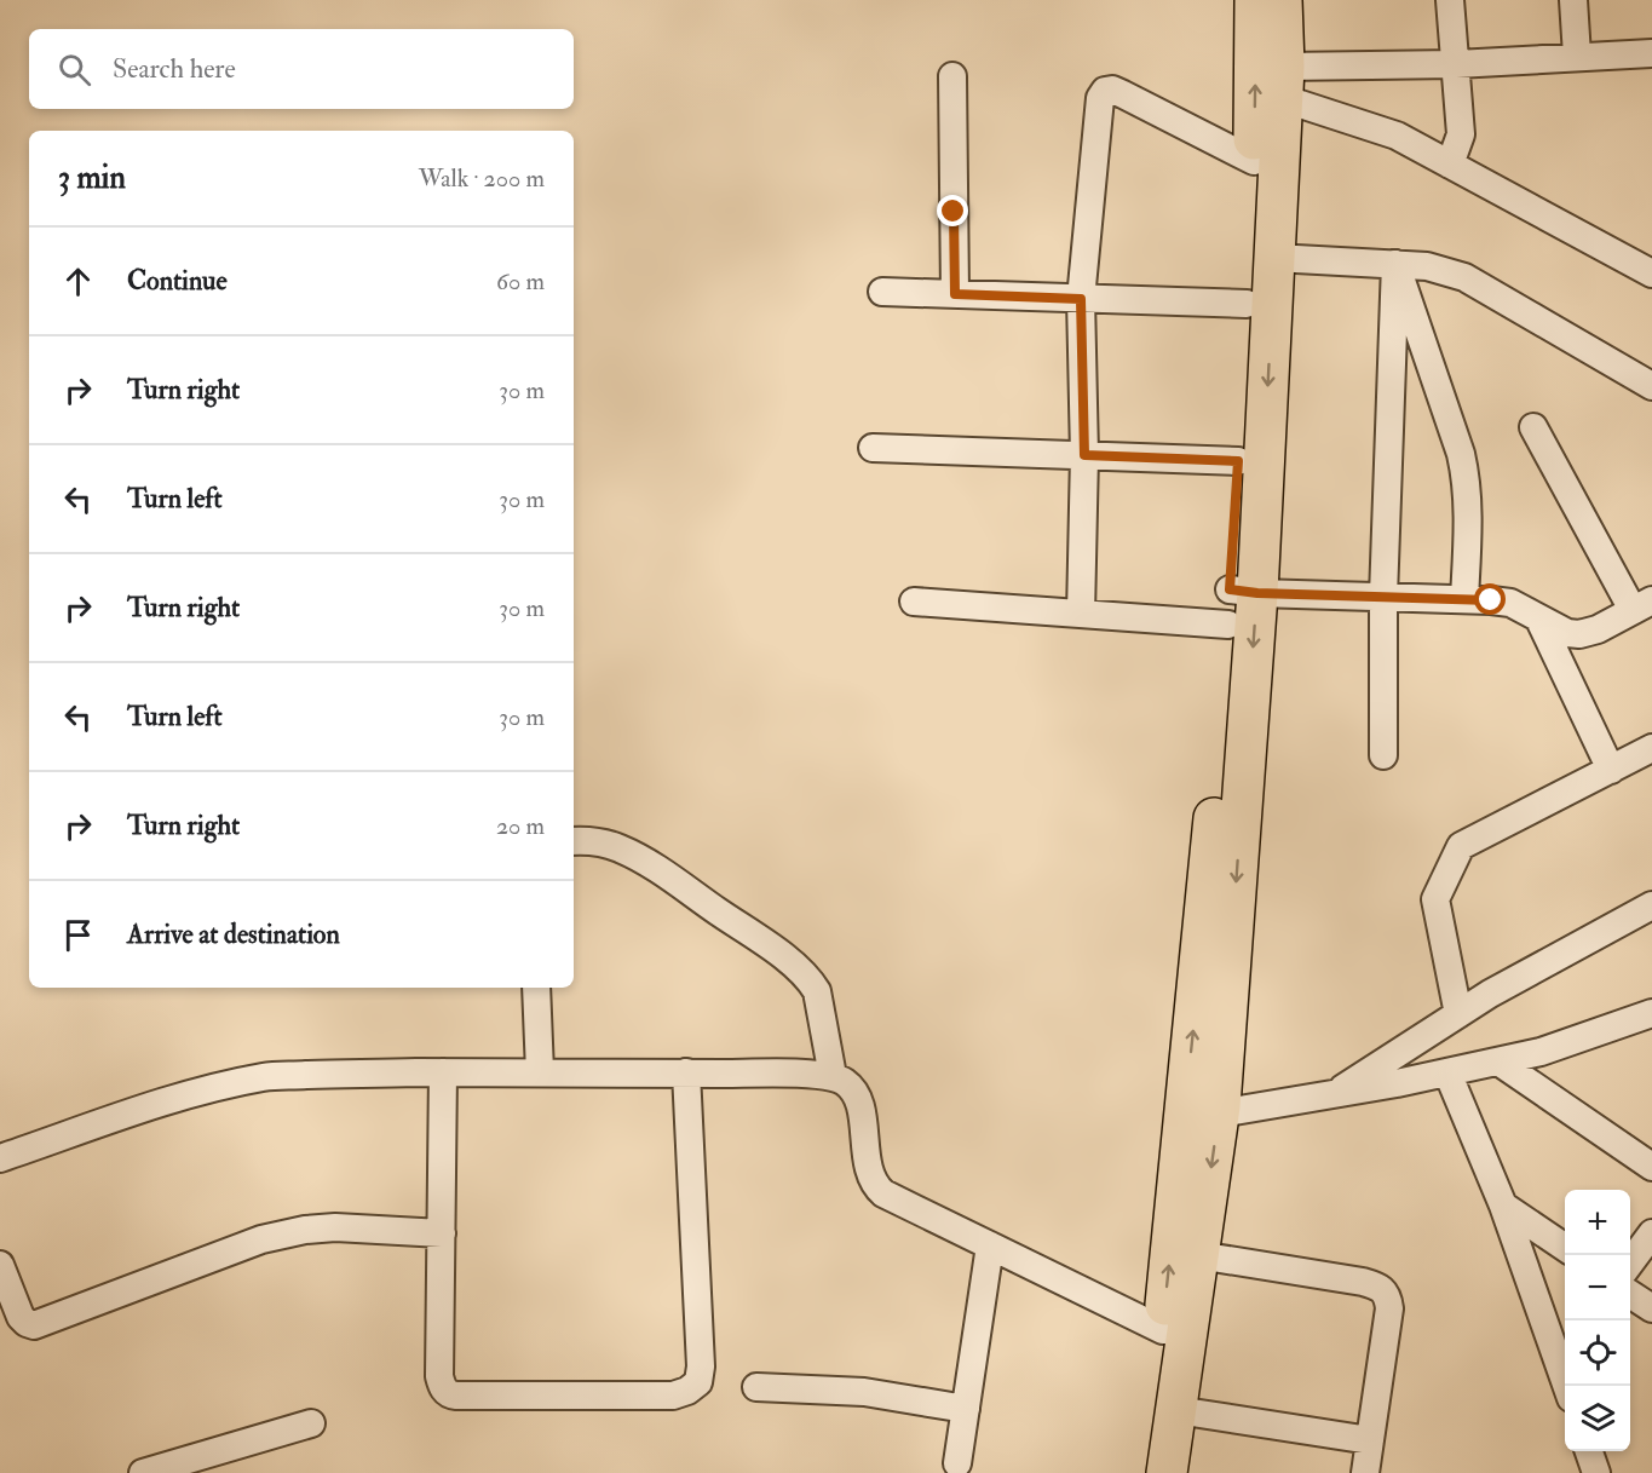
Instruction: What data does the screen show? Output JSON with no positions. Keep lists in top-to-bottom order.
{
  "page": {
    "search": "Search here",
    "heading": ["3 min", "Walk · 200 m"],
    "list": [
      ["Continue", "60 m"],
      ["Turn right", "30 m"],
      ["Turn left", "30 m"],
      ["Turn right", "30 m"],
      ["Turn left", "30 m"],
      ["Turn right", "20 m"],
      "Arrive at destination"
    ],
    "map_buttons": ["+", "−"]
  }
}
